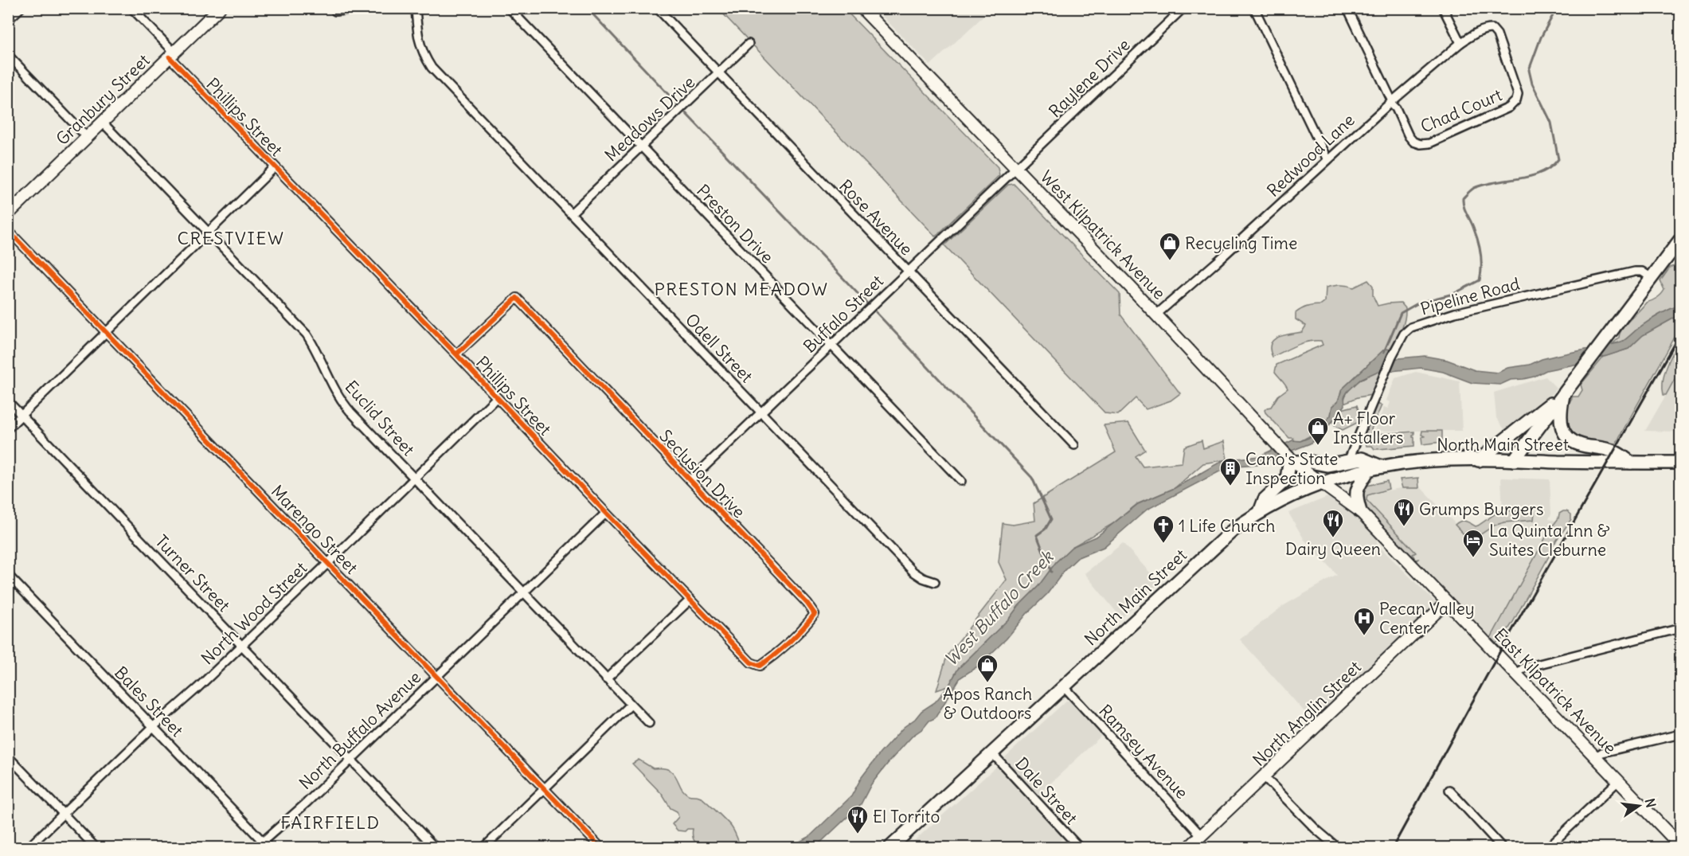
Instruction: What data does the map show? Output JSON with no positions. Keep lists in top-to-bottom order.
{
  "streets": {
    "main road": ["North Main Street"],
    "street": [
      "Raylene Drive",
      "Granbury Street",
      "Chad Court",
      "Phillips Street",
      "Meadows Drive",
      "Redwood Lane",
      "Rose Avenue",
      "Preston Drive",
      "West Kilpatrick Avenue",
      "Pipeline Road",
      "Buffalo Street",
      "Odell Street",
      "Euclid Street",
      "Seclusion Drive",
      "Marengo Street",
      "Turner Street",
      "North Wood Street",
      "East Kilpatrick Avenue",
      "Bales Street",
      "North Anglin Street",
      "North Buffalo Avenue",
      "Ramsey Avenue",
      "Dale Street"
    ]
  },
  "crossings": [
    ["Raylene Drive", "West Kilpatrick Avenue"],
    ["Raylene Drive", "Buffalo Street"],
    ["Granbury Street", "Phillips Street"],
    ["Granbury Street", "Euclid Street"],
    ["Chad Court", "Redwood Lane"],
    ["Phillips Street", "Seclusion Drive"],
    ["Phillips Street", "North Wood Street"],
    ["Phillips Street", "North Buffalo Avenue"],
    ["Meadows Drive", "Rose Avenue"],
    ["Meadows Drive", "Preston Drive"],
    ["Meadows Drive", "Odell Street"],
    ["Redwood Lane", "West Kilpatrick Avenue"],
    ["Rose Avenue", "Buffalo Street"],
    ["Preston Drive", "Buffalo Street"],
    ["West Kilpatrick Avenue", "Buffalo Street"],
    ["West Kilpatrick Avenue", "North Main Street"],
    ["West Kilpatrick Avenue", "East Kilpatrick Avenue"],
    ["Buffalo Street", "Odell Street"],
    ["Buffalo Street", "Seclusion Drive"],
    ["Euclid Street", "North Wood Street"],
    ["Euclid Street", "North Buffalo Avenue"],
    ["North Main Street", "East Kilpatrick Avenue"],
    ["North Main Street", "Ramsey Avenue"],
    ["North Main Street", "Dale Street"],
    ["Marengo Street", "North Wood Street"],
    ["Marengo Street", "North Buffalo Avenue"],
    ["Turner Street", "North Wood Street"],
    ["Turner Street", "North Buffalo Avenue"],
    ["North Wood Street", "Bales Street"],
    ["East Kilpatrick Avenue", "North Anglin Street"],
    ["Bales Street", "North Buffalo Avenue"],
    ["North Anglin Street", "Ramsey Avenue"]
  ],
  "districts": ["CRESTVIEW", "PRESTON MEADOW", "FAIRFIELD"],
  "water": ["West Buffalo Creek"],
  "places": {
    "shop": ["Recycling Time", "A+ Floor Installers", "Apos Ranch & Outdoors"],
    "building": ["Cano's State Inspection"],
    "restaurant": ["Grumps Burgers", "Dairy Queen", "El Torrito"],
    "church": ["1 Life Church"],
    "hotel": ["La Quinta Inn & Suites Cleburne"],
    "hospital": ["Pecan Valley Center"]
  },
  "north": "right"
}
